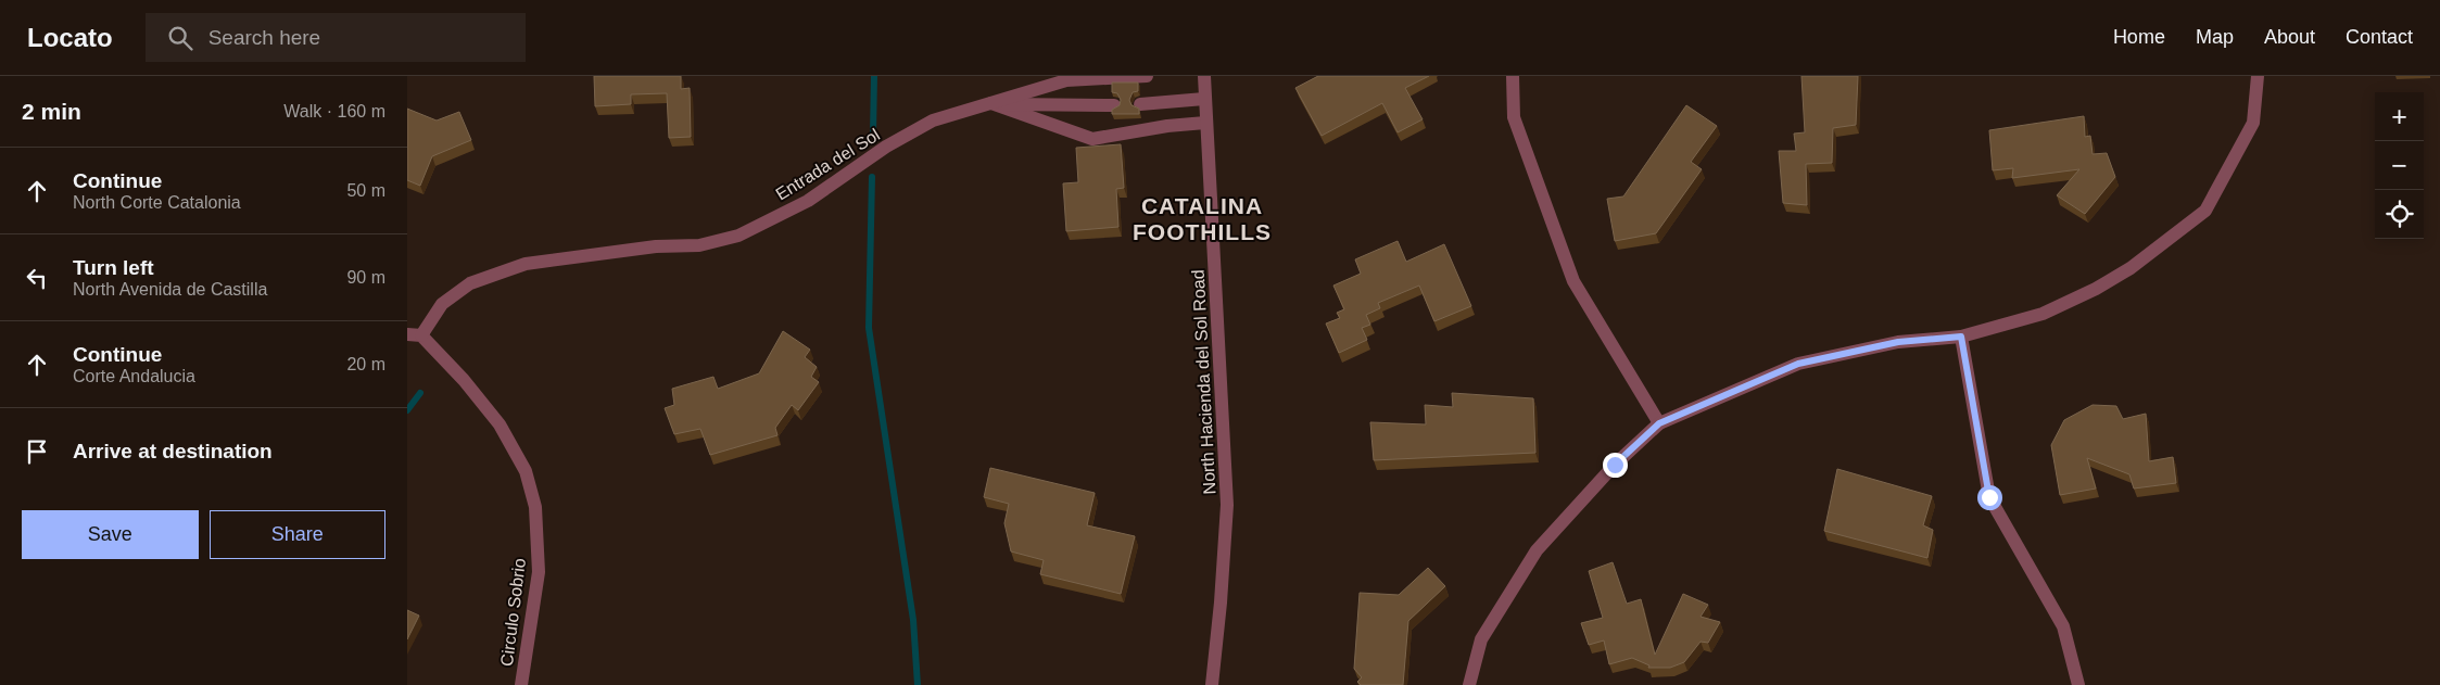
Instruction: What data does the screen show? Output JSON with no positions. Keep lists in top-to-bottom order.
{
  "streets": {
    "street": ["Entrada del Sol", "North Hacienda del Sol Road", "Circulo Sobrio"]
  },
  "crossings": [
    ["Entrada del Sol", "Circulo Sobrio"]
  ],
  "districts": ["CATALINA FOOTHILLS"],
  "page": {
    "header": "Locato",
    "search": "Search here",
    "nav": [
      "Home",
      "Map",
      "About",
      "Contact"
    ],
    "heading": ["2 min", "Walk · 160 m"],
    "map_buttons": ["+", "−"],
    "list": [
      ["Continue", "North Corte Catalonia", "50 m"],
      ["Turn left", "North Avenida de Castilla", "90 m"],
      ["Continue", "Corte Andalucia", "20 m"],
      "Arrive at destination"
    ],
    "buttons": ["Save", "Share"]
  }
}
